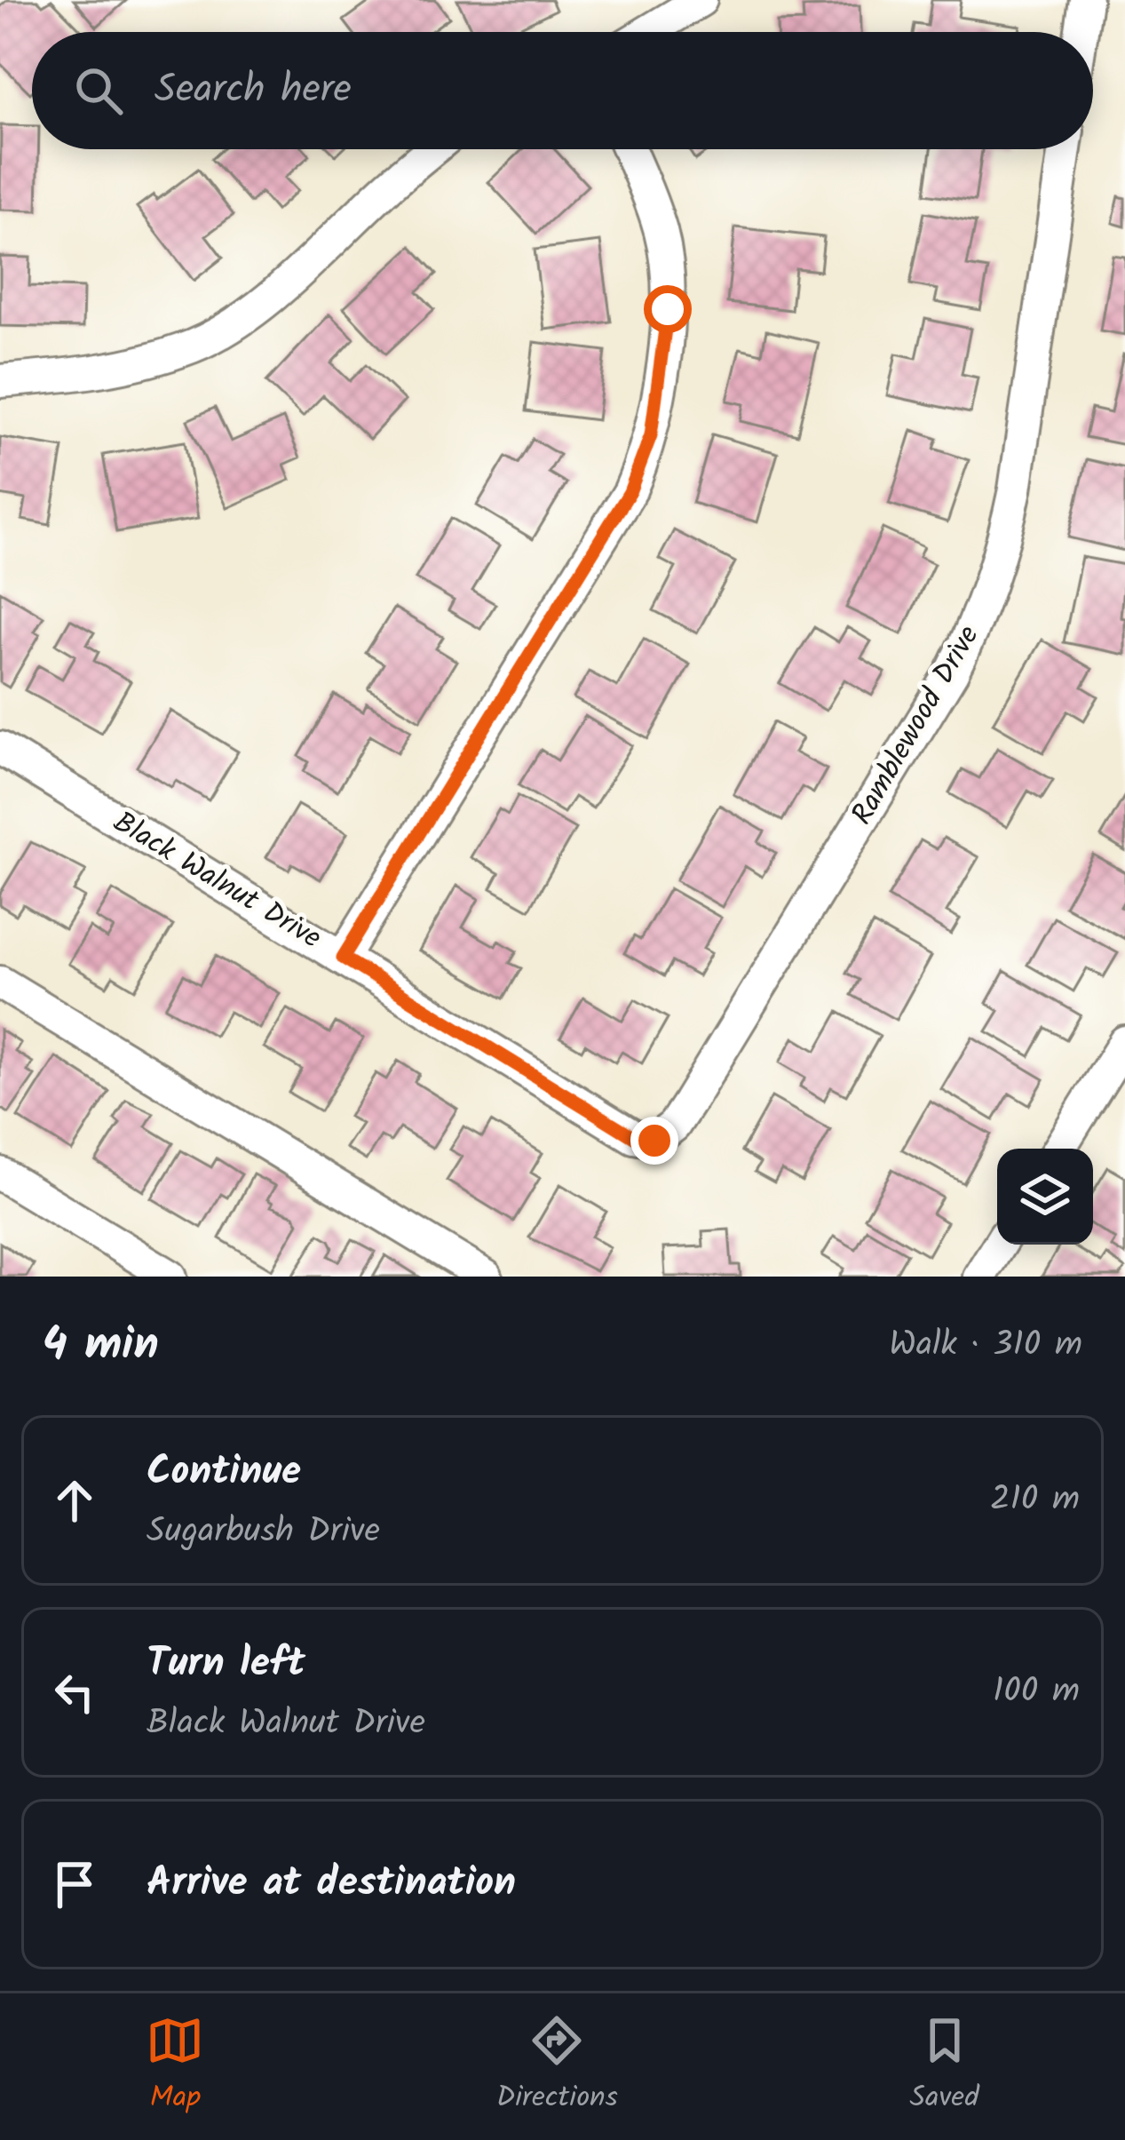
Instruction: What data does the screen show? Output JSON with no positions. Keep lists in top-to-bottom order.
{
  "streets": {
    "street": ["Ramblewood Drive", "Black Walnut Drive"]
  },
  "crossings": [
    ["Ramblewood Drive", "Black Walnut Drive"]
  ],
  "page": {
    "search": "Search here",
    "heading": ["4 min", "Walk · 310 m"],
    "list": [
      ["Continue", "Sugarbush Drive", "210 m"],
      ["Turn left", "Black Walnut Drive", "100 m"],
      "Arrive at destination"
    ],
    "nav": ["Map", "Directions", "Saved"]
  }
}
